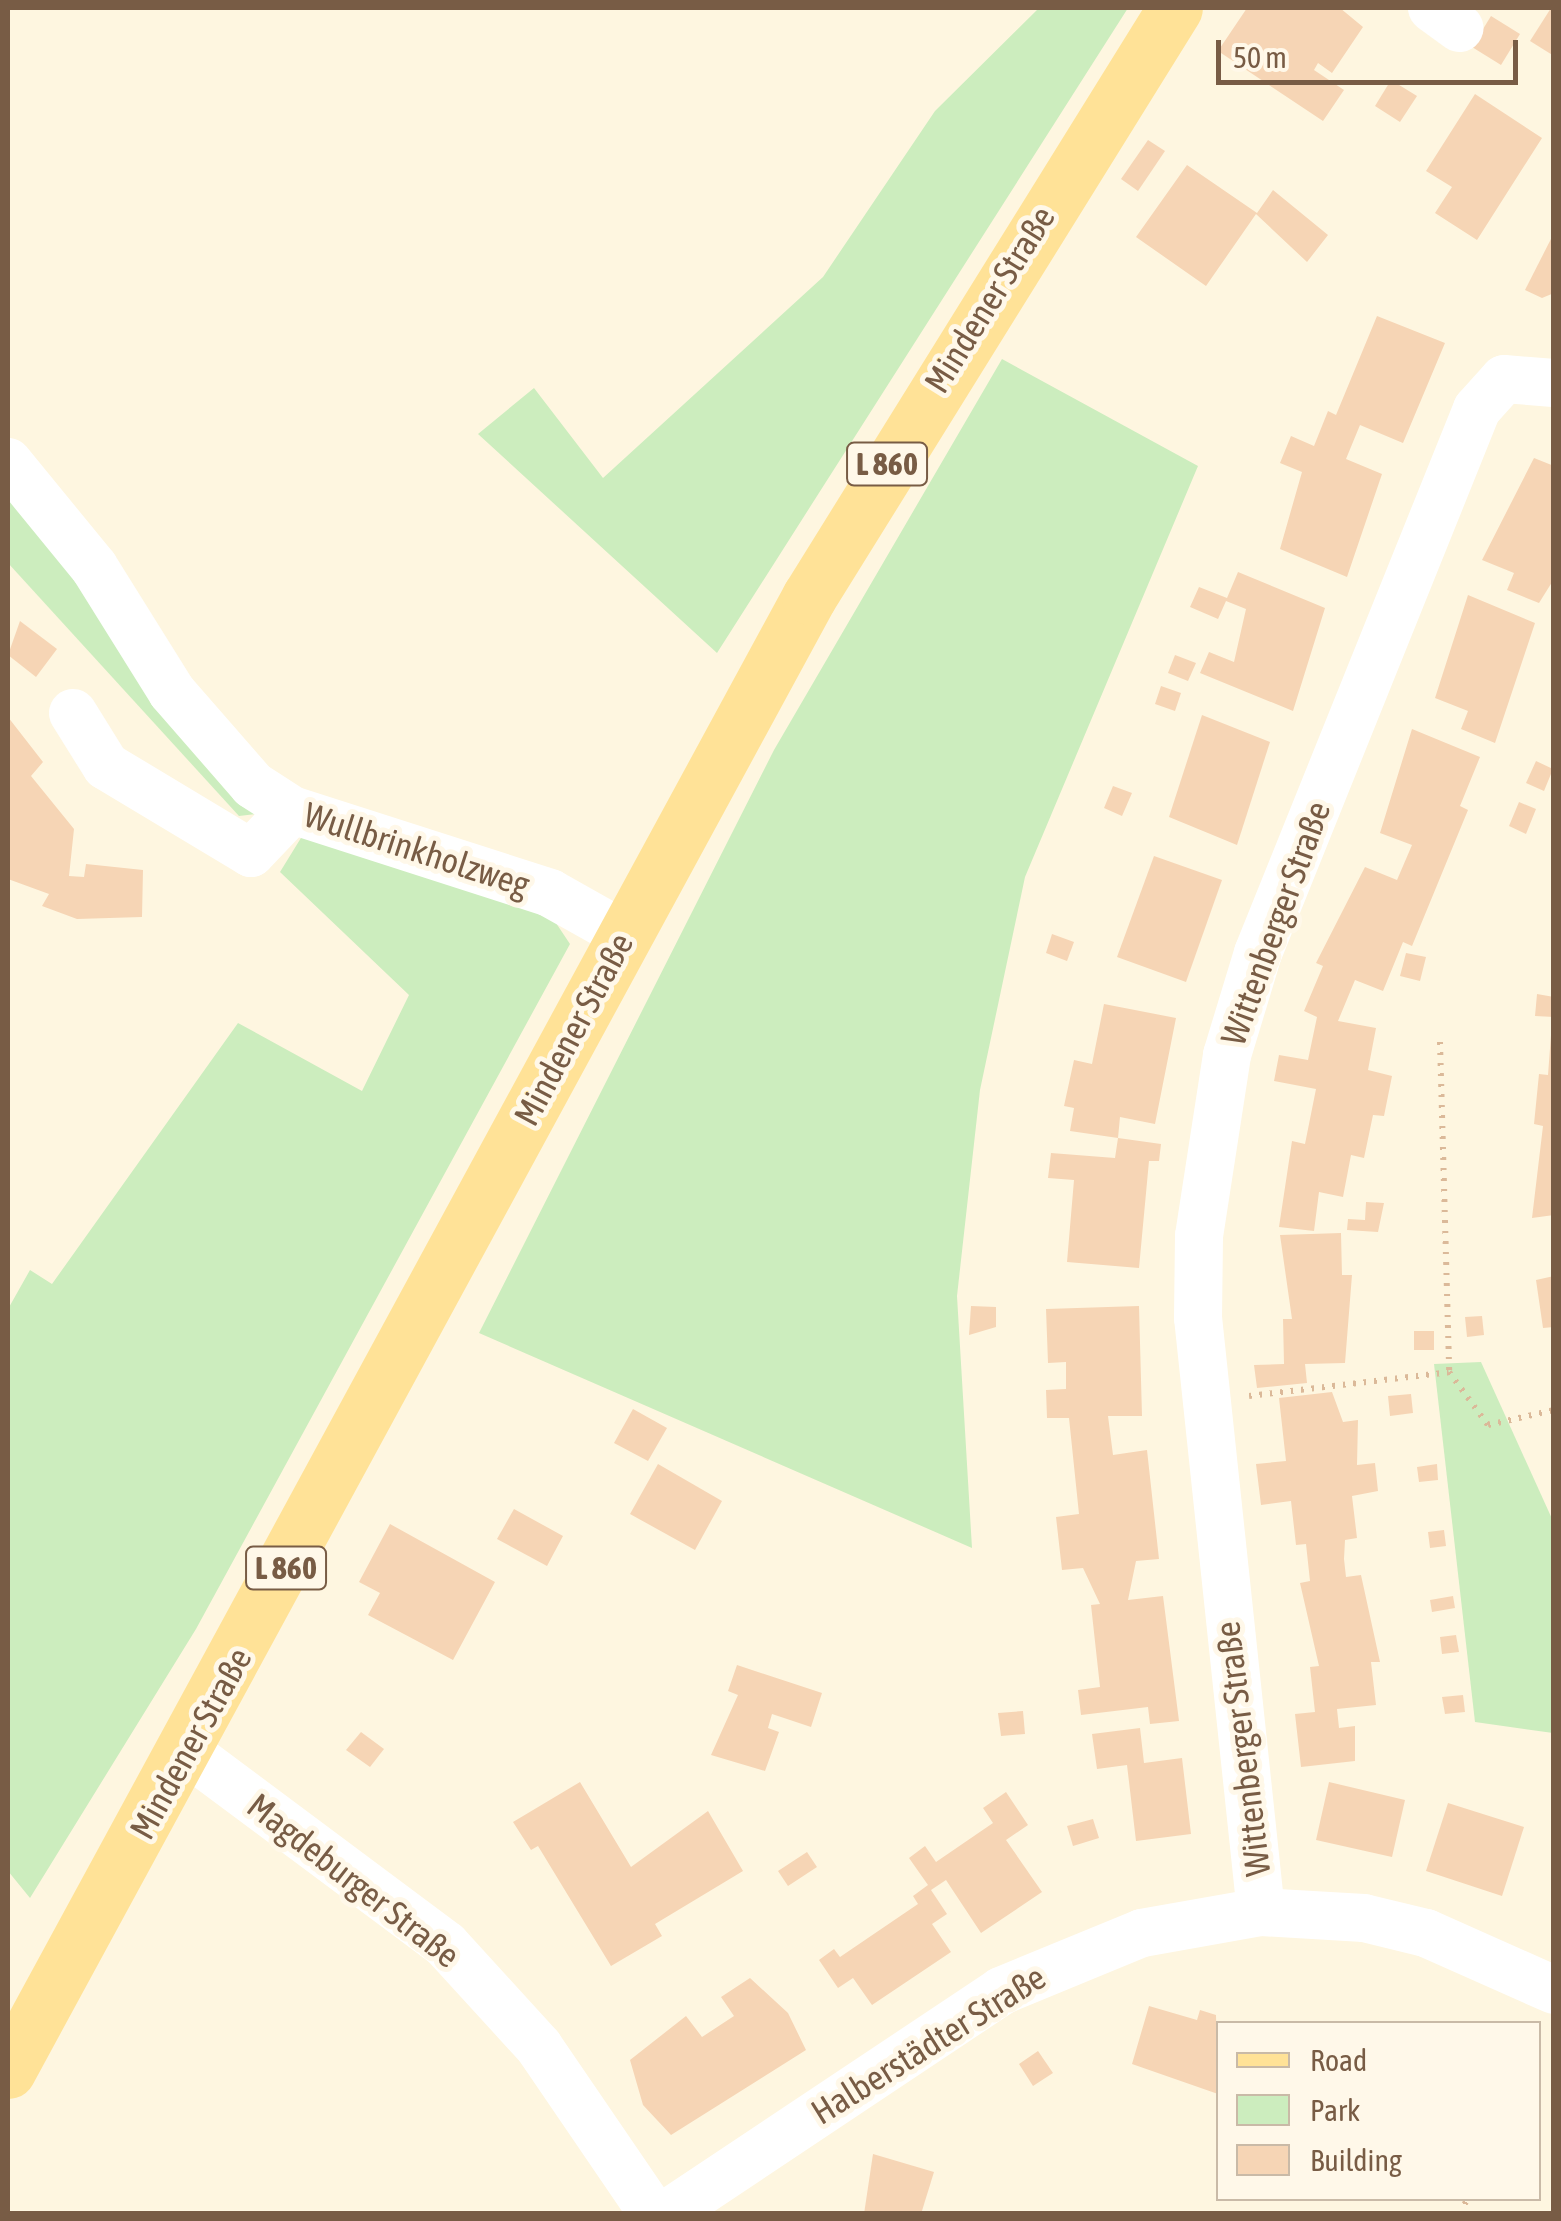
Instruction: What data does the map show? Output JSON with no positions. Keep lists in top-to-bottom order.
{
  "streets": {
    "main road": ["Mindener Straße", "L 860"],
    "street": [
      "Wullbrinkholzweg",
      "Wittenberger Straße",
      "Magdeburger Straße",
      "Halberstädter Straße"
    ]
  },
  "crossings": [
    ["Mindener Straße", "Wullbrinkholzweg"],
    ["Mindener Straße", "Magdeburger Straße"],
    ["Wittenberger Straße", "Halberstädter Straße"]
  ],
  "legend": ["Road", "Park", "Building"],
  "scale_bar": "50 m"
}
